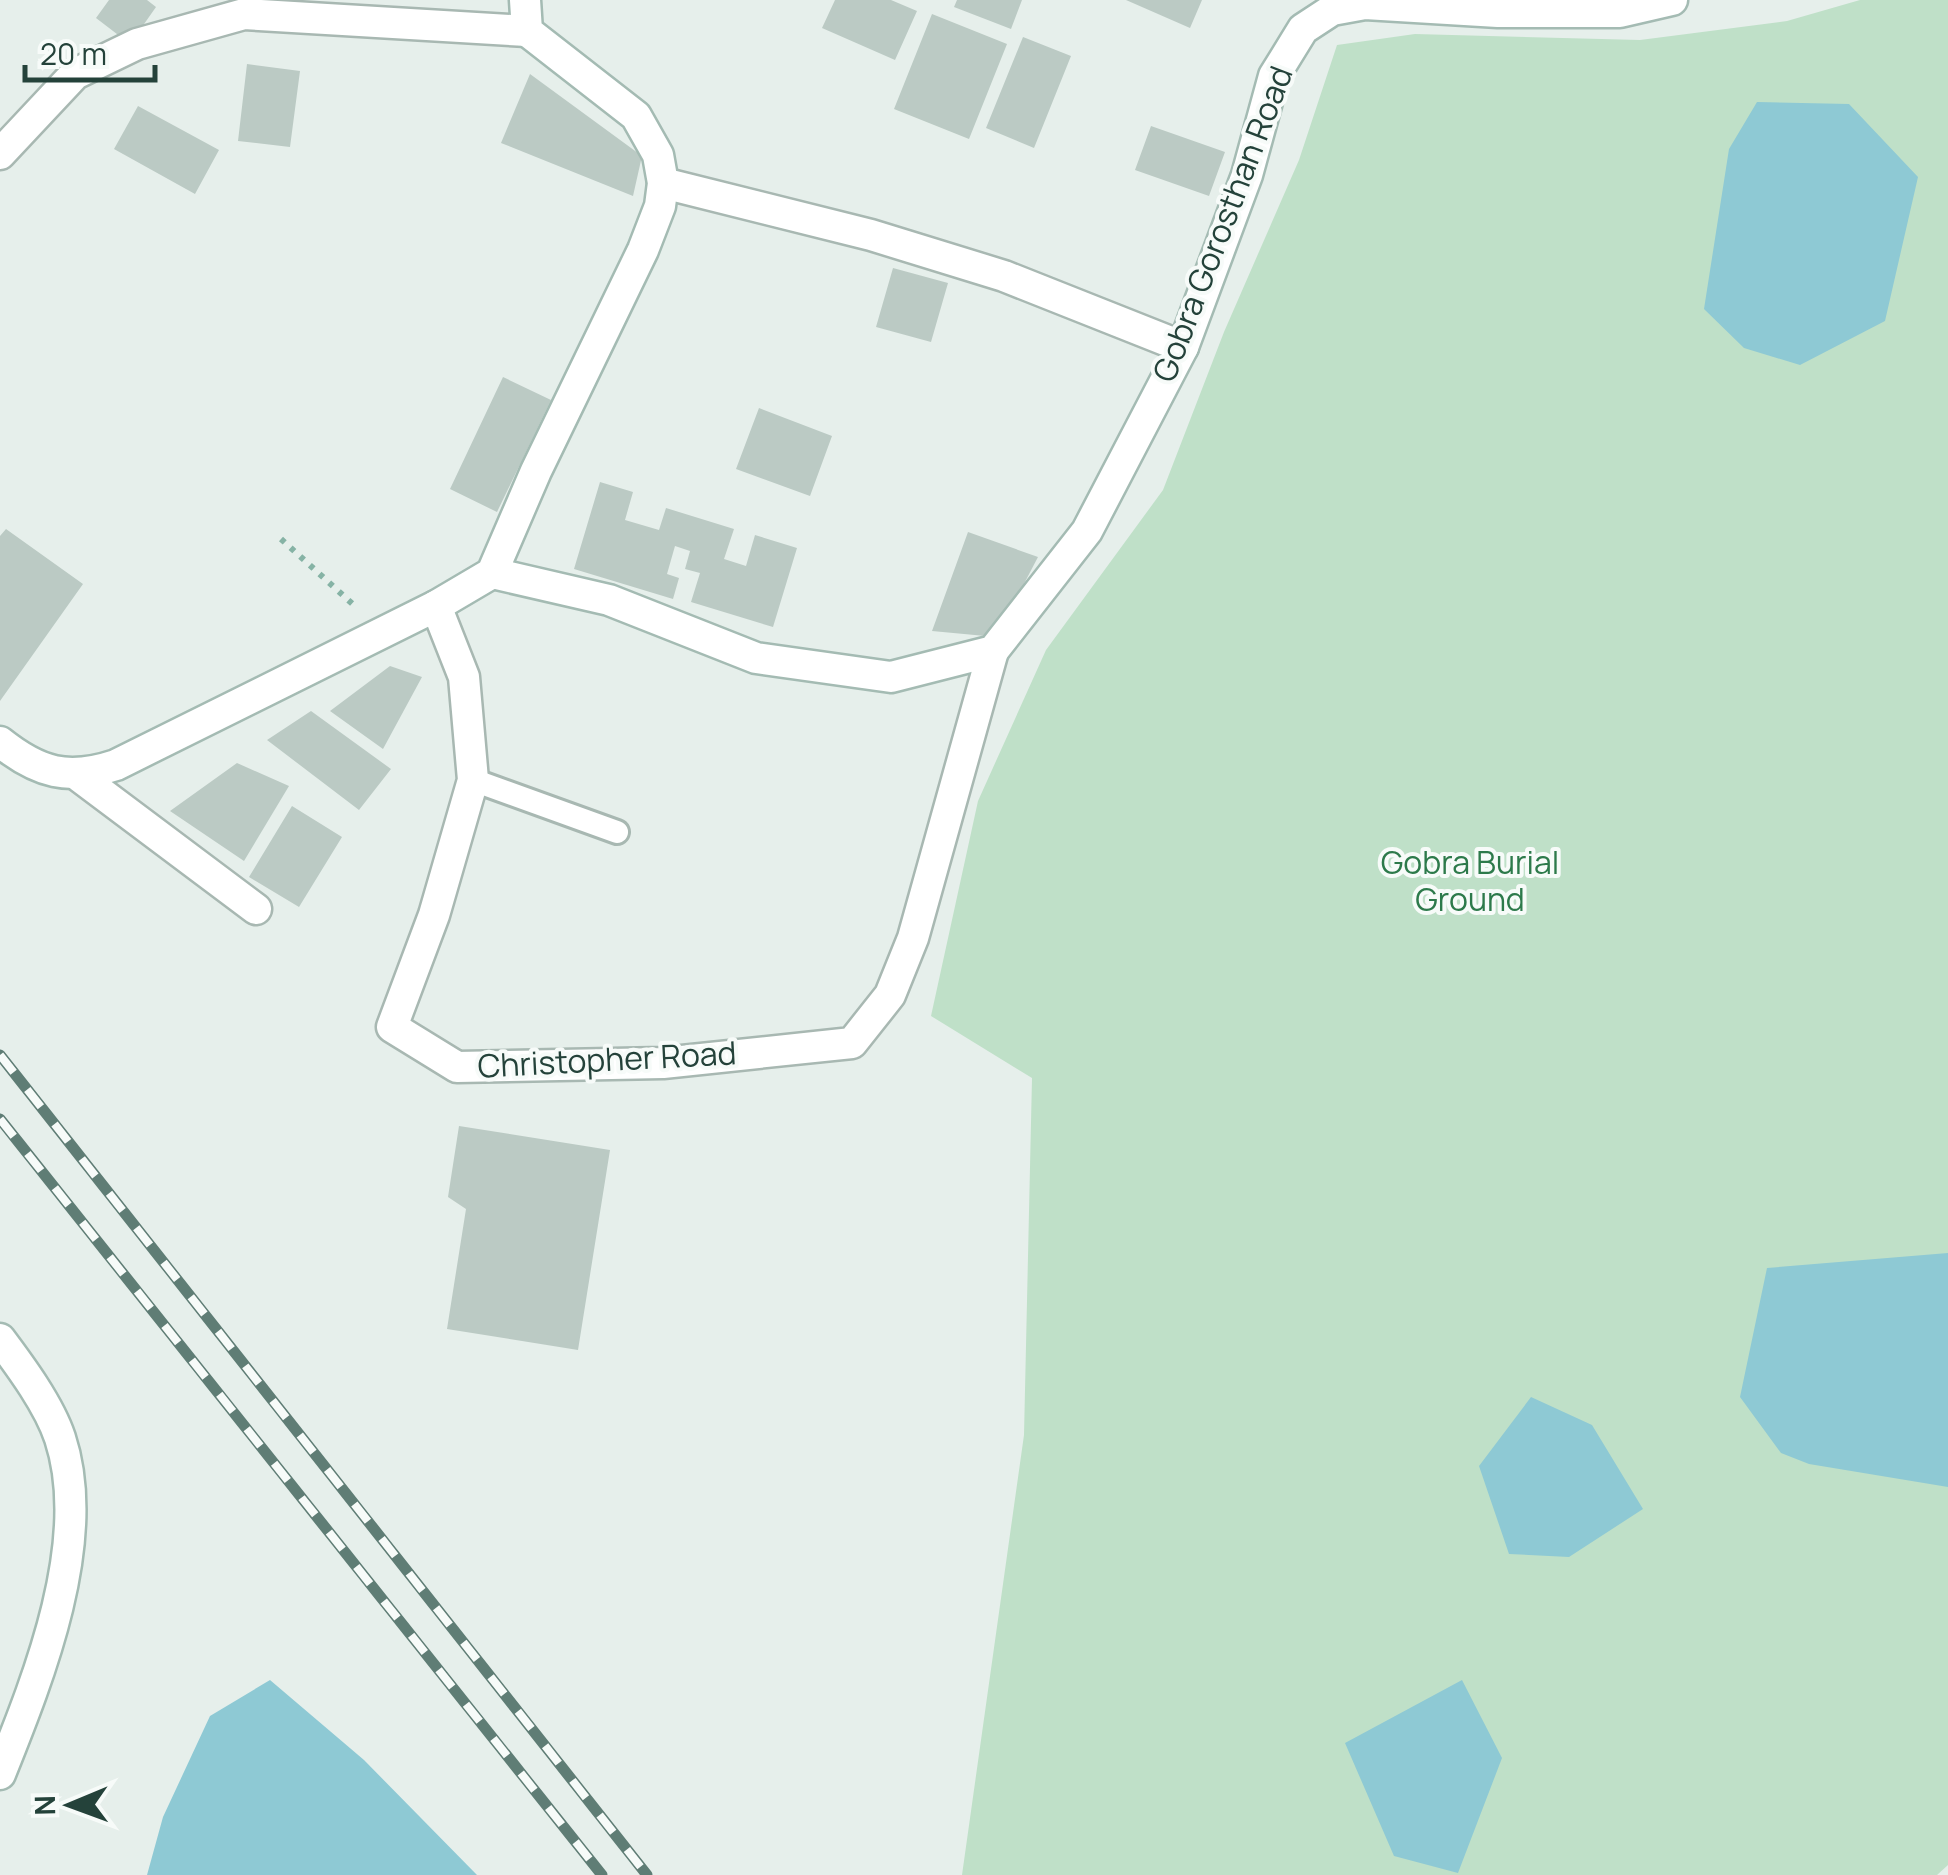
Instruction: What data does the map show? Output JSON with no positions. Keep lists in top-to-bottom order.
{
  "streets": {
    "street": ["Gobra Gorosthan Road", "Christopher Road"]
  },
  "crossings": [
    ["Gobra Gorosthan Road", "Christopher Road"]
  ],
  "parks": ["Gobra Burial Ground"],
  "scale_bar": "20 m",
  "north": "left"
}
